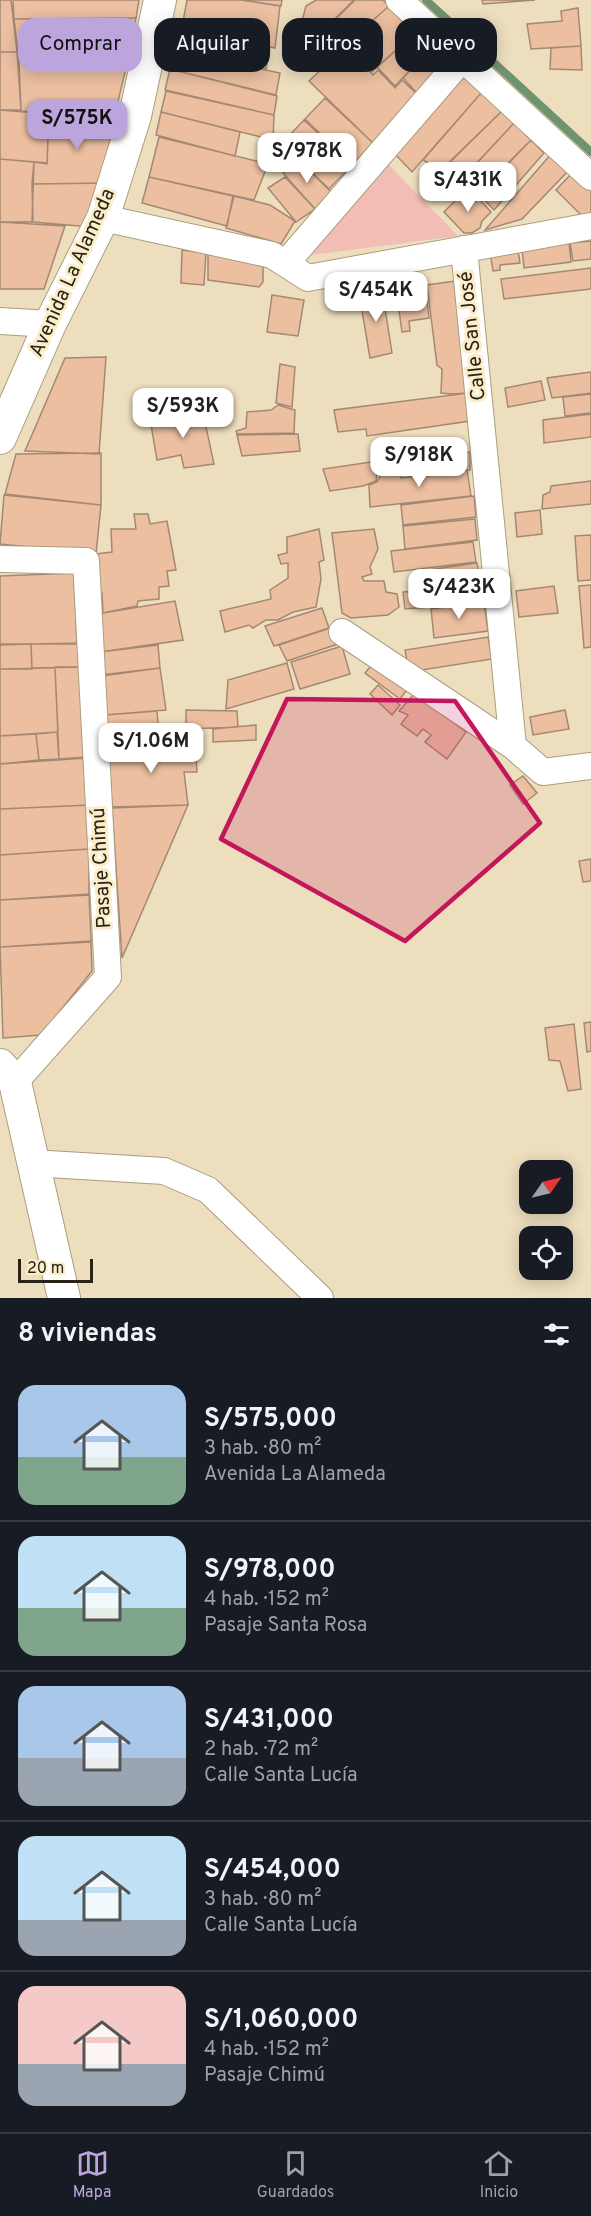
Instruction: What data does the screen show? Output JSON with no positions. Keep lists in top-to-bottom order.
{
  "streets": {
    "street": ["Avenida La Alameda", "Calle San José", "Pasaje Chimú"]
  },
  "scale_bar": "20 m",
  "north": "top right",
  "page": {
    "chip": [
      "Comprar",
      "Alquilar",
      "Filtros",
      "Nuevo"
    ],
    "price": [
      "S/575K",
      "S/978K",
      "S/431K",
      "S/454K",
      "S/593K",
      "S/918K",
      "S/423K",
      "S/1.06M"
    ],
    "scale": "20 m",
    "heading": "8 viviendas",
    "list": [
      {
        "name": "S/575,000",
        "note": "3 hab. · 80 m² · Avenida La Alameda"
      },
      {
        "name": "S/978,000",
        "note": "4 hab. · 152 m² · Pasaje Santa Rosa"
      },
      {
        "name": "S/431,000",
        "note": "2 hab. · 72 m² · Calle Santa Lucía"
      },
      {
        "name": "S/454,000",
        "note": "3 hab. · 80 m² · Calle Santa Lucía"
      },
      {
        "name": "S/1,060,000",
        "note": "4 hab. · 152 m² · Pasaje Chimú"
      }
    ],
    "tabs": ["Mapa", "Guardados", "Inicio"]
  }
}
